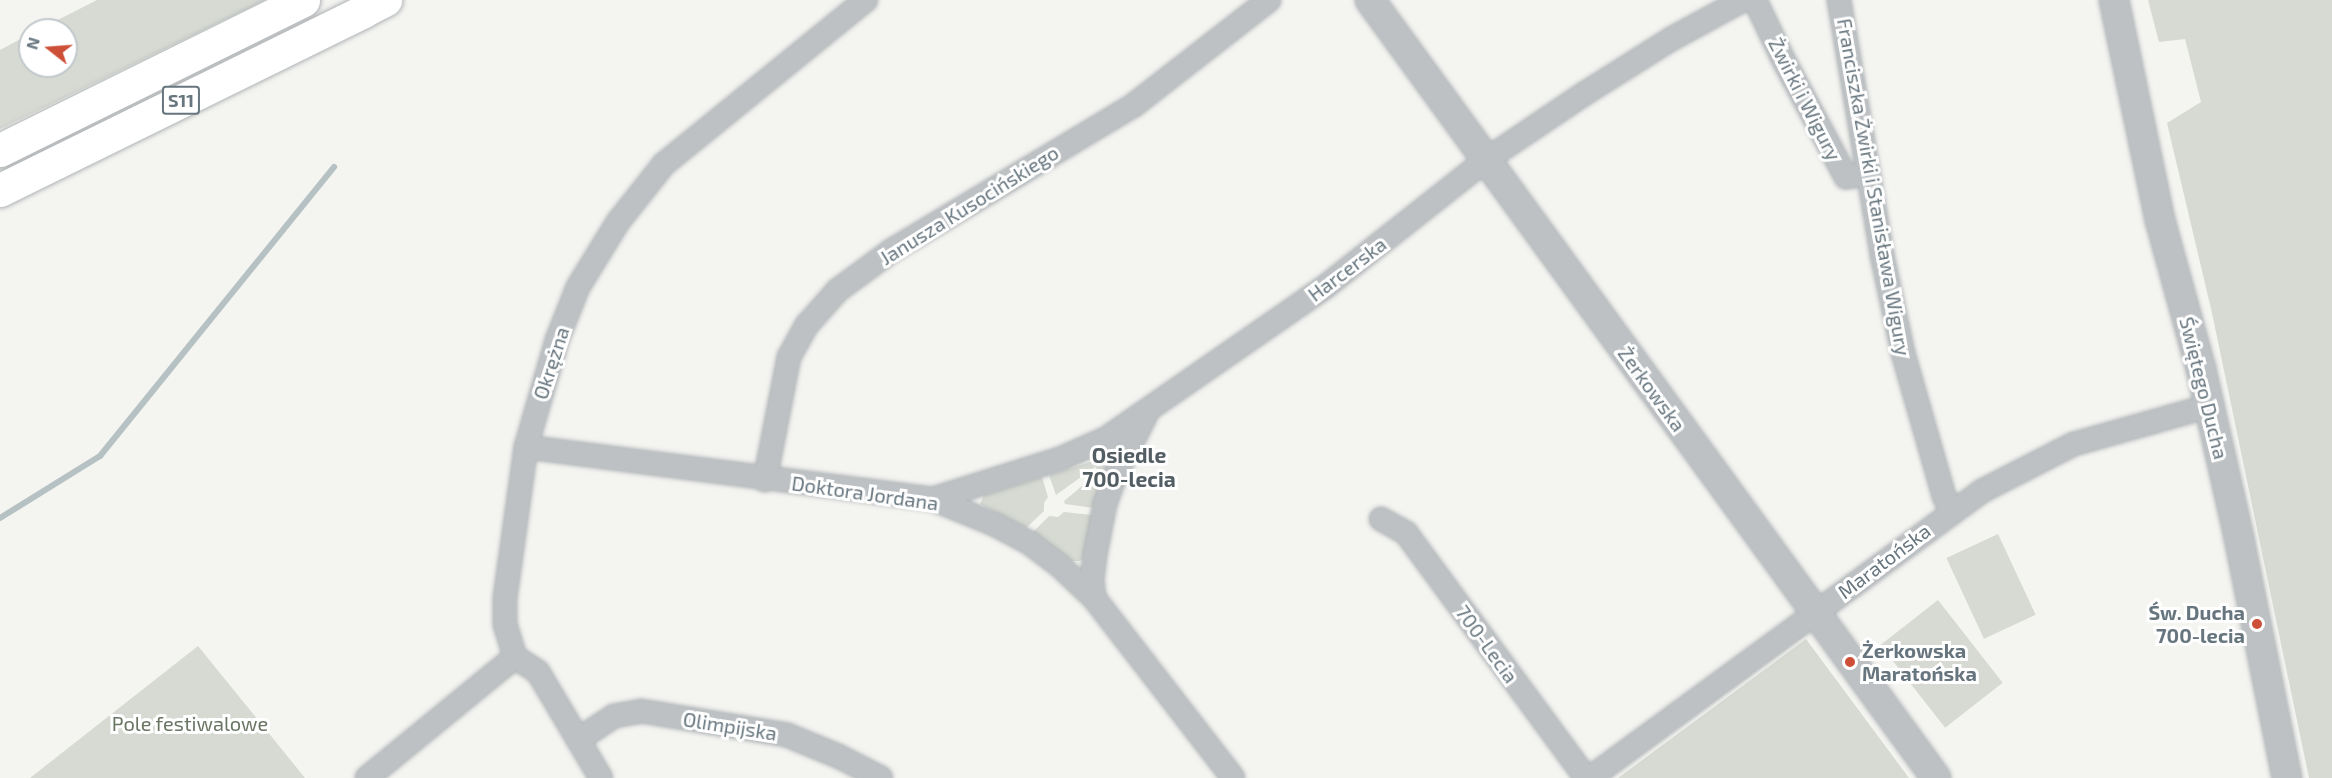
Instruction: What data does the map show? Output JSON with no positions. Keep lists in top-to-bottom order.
{
  "streets": {
    "highway": ["S11"],
    "street": [
      "Żwirki i Wigury",
      "Franciszka Żwirki i Stanisława Wigury",
      "Janusza Kusocińskiego",
      "Harcerska",
      "Okrężna",
      "Świętego Ducha",
      "Żerkowska",
      "Doktora Jordana",
      "Maratońska",
      "700-Lecia",
      "Olimpijska"
    ]
  },
  "crossings": [
    ["Żwirki i Wigury", "Franciszka Żwirki i Stanisława Wigury"],
    ["Franciszka Żwirki i Stanisława Wigury", "Maratońska"],
    ["Janusza Kusocińskiego", "Doktora Jordana"],
    ["Harcerska", "Żerkowska"],
    ["Harcerska", "Doktora Jordana"],
    ["Okrężna", "Doktora Jordana"],
    ["Świętego Ducha", "Maratońska"],
    ["Żerkowska", "Maratońska"],
    ["Maratońska", "700-Lecia"]
  ],
  "districts": ["Osiedle 700-lecia"],
  "parks": ["Pole festiwalowe"],
  "places": ["Św. Ducha 700-lecia", "Żerkowska Maratońska"],
  "north": "left"
}
